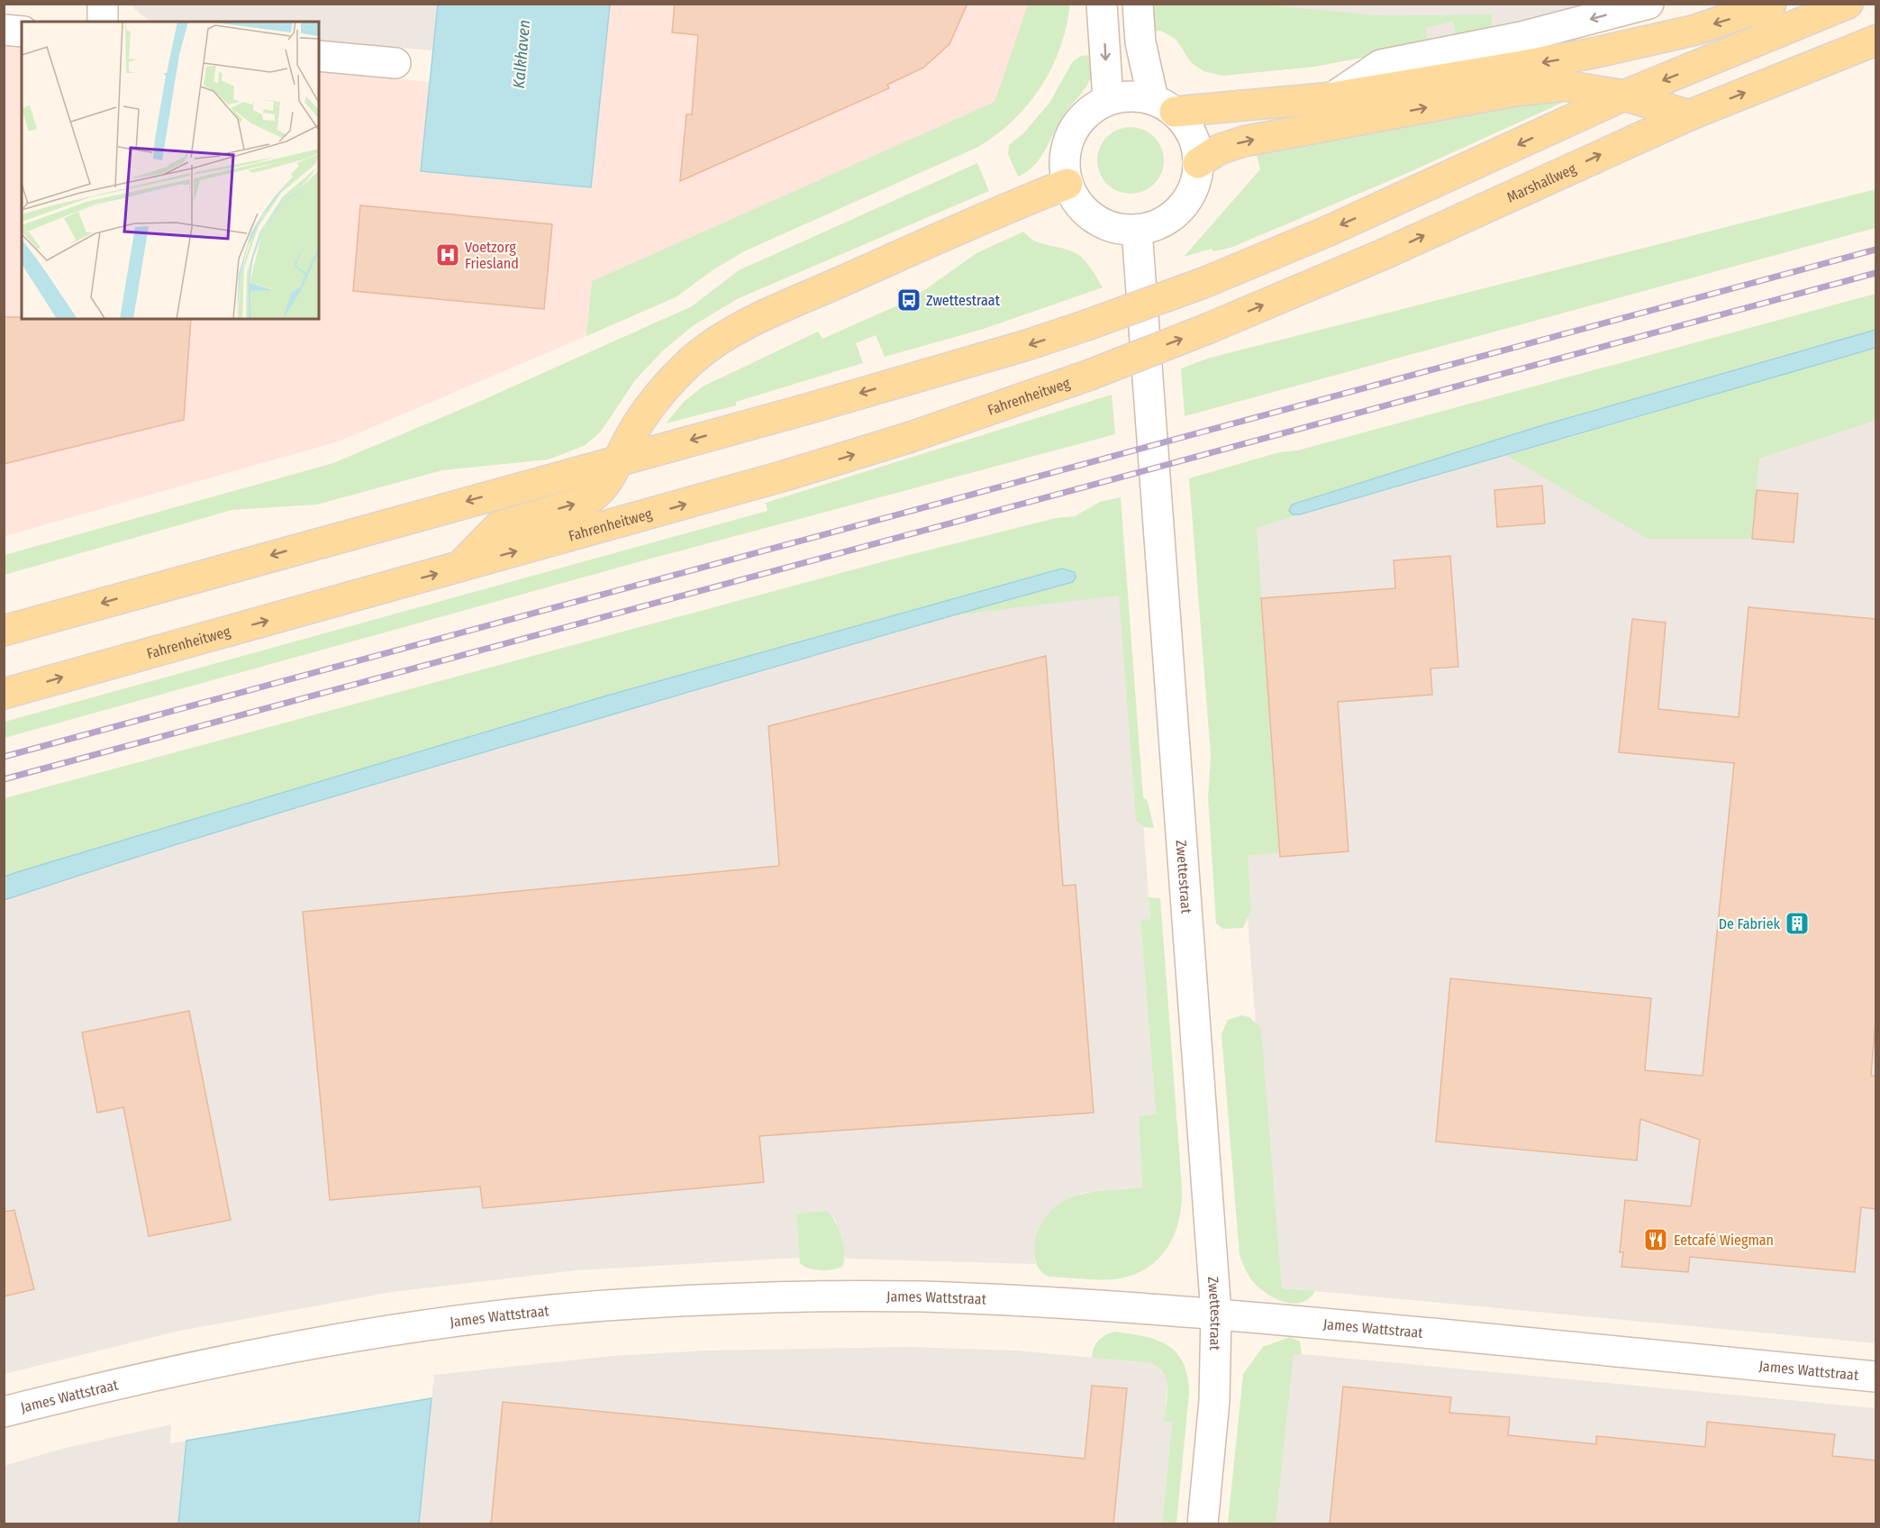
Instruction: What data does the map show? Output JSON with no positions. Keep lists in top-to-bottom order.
{
  "streets": {
    "main road": ["Marshallweg", "Fahrenheitweg"],
    "street": ["Zwettestraat", "James Wattstraat"]
  },
  "crossings": [
    ["Marshallweg", "Fahrenheitweg"],
    ["Zwettestraat", "James Wattstraat"]
  ],
  "water": ["Kalkhaven"],
  "places": {
    "hospital": ["Voetzorg Friesland"],
    "bus stop": ["Zwettestraat"],
    "building": ["De Fabriek"],
    "restaurant": ["Eetcafé Wiegman"]
  }
}
